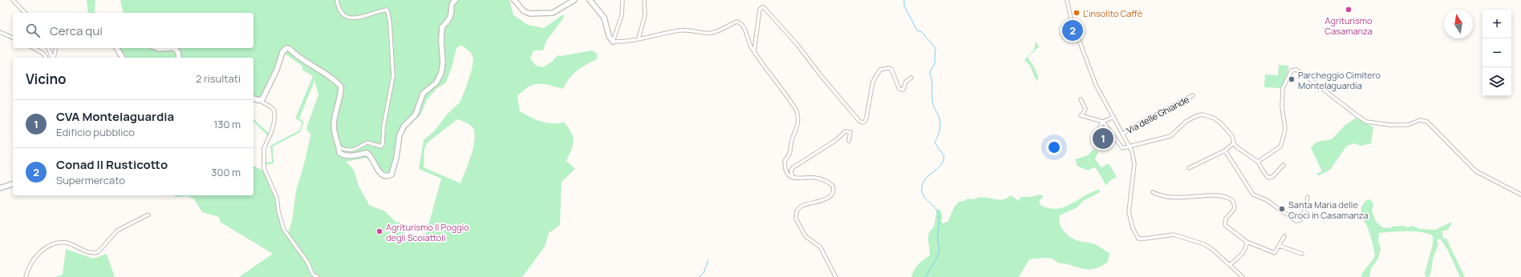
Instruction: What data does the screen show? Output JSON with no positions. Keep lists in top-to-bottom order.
{
  "streets": {
    "street": ["Via delle Ghiande"]
  },
  "places": [
    "Agriturismo Casamanza",
    "L'insolito Caffè",
    "Parcheggio Cimitero Montelaguardia",
    "Santa Maria delle Croci in Casamanza",
    "Agriturismo Il Poggio degli Scoiattoli"
  ],
  "north": "top",
  "page": {
    "map_buttons": ["+", "−"],
    "search": "Cerca qui",
    "pins": ["2", "1"],
    "heading": ["Vicino", "2 risultati"],
    "list": [
      {
        "mark": "1",
        "name": "CVA Montelaguardia",
        "note": "Edificio pubblico",
        "value": "130 m"
      },
      {
        "mark": "2",
        "name": "Conad Il Rusticotto",
        "note": "Supermercato",
        "value": "300 m"
      }
    ]
  }
}
